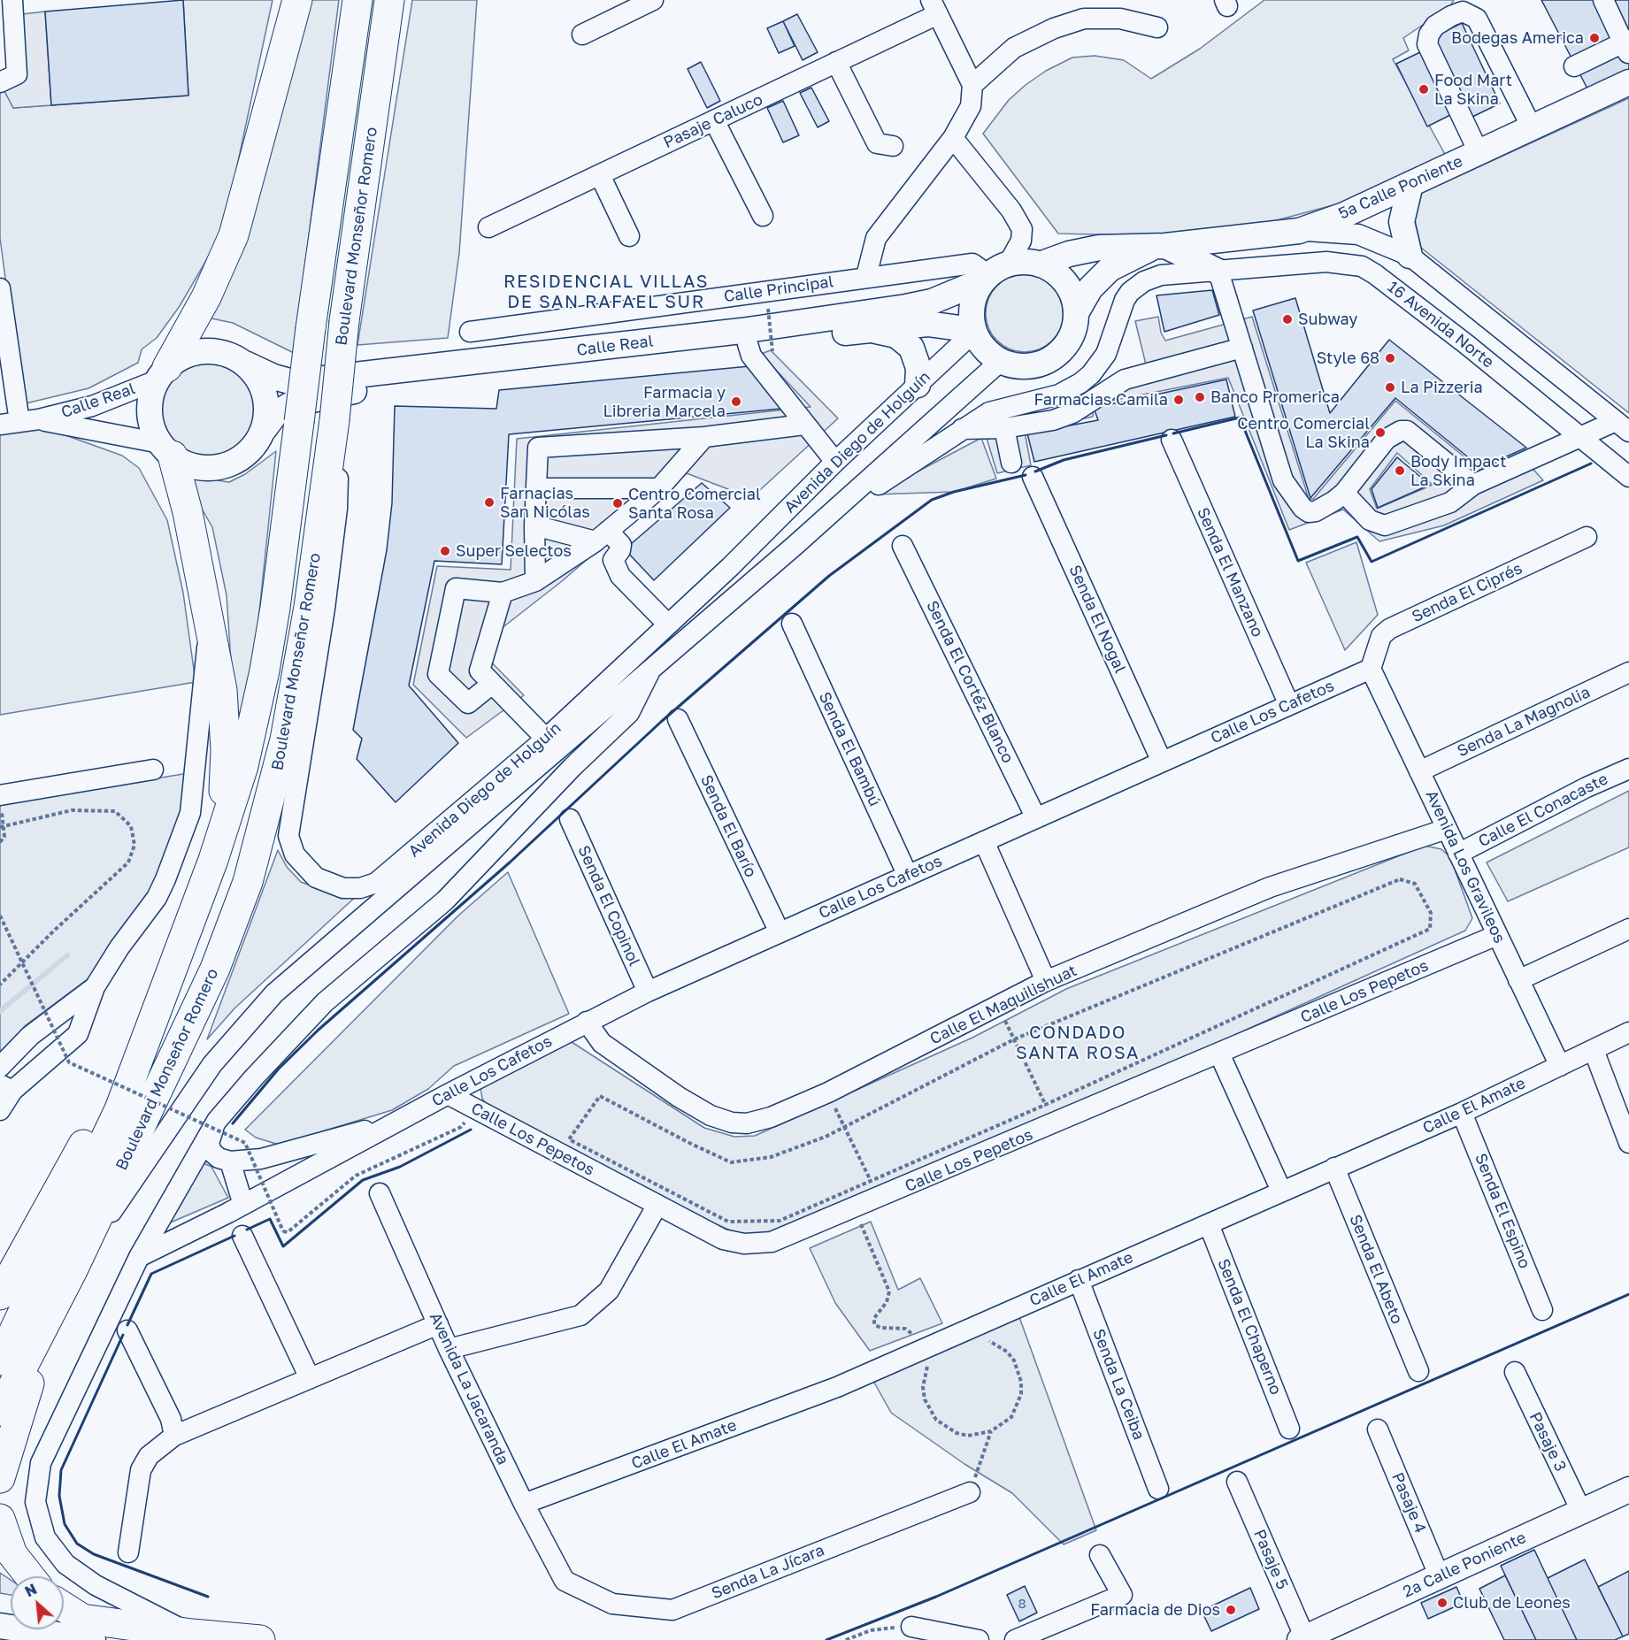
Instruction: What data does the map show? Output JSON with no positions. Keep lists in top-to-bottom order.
{
  "streets": {
    "highway": ["Boulevard Monseñor Romero"],
    "main road": ["5a Calle Poniente", "Calle Real", "2a Calle Poniente"],
    "street": [
      "Pasaje Caluco",
      "Calle Principal",
      "16 Avenida Norte",
      "Avenida Diego de Holguín",
      "Senda El Manzano",
      "Senda El Ciprés",
      "Senda El Nogal",
      "Senda El Cortéz Blanco",
      "Calle Los Cafetos",
      "Senda La Magnolia",
      "Senda El Bambú",
      "Calle El Conacaste",
      "Senda El Barío",
      "Avenida Los Gravileos",
      "Senda El Copinol",
      "Calle Los Pepetos",
      "Calle El Maquilishuat",
      "Calle El Amate",
      "Senda El Espino",
      "Senda El Abeto",
      "Senda El Chaperno",
      "Senda La Ceiba",
      "Avenida La Jacaranda",
      "Pasaje 3",
      "Pasaje 4",
      "Pasaje 5",
      "Senda La Jícara"
    ]
  },
  "crossings": [
    ["5a Calle Poniente", "Calle Principal"],
    ["5a Calle Poniente", "16 Avenida Norte"],
    ["5a Calle Poniente", "Calle Real"],
    ["5a Calle Poniente", "Avenida Diego de Holguín"],
    ["Boulevard Monseñor Romero", "Avenida Diego de Holguín"],
    ["Calle Principal", "Calle Real"],
    ["Calle Principal", "Avenida Diego de Holguín"],
    ["16 Avenida Norte", "Avenida Diego de Holguín"],
    ["Calle Real", "Avenida Diego de Holguín"],
    ["Senda El Manzano", "Calle Los Cafetos"],
    ["Senda El Ciprés", "Calle Los Cafetos"],
    ["Senda El Ciprés", "Avenida Los Gravileos"],
    ["Senda El Nogal", "Calle Los Cafetos"],
    ["Senda El Cortéz Blanco", "Calle Los Cafetos"],
    ["Calle Los Cafetos", "Senda El Bambú"],
    ["Calle Los Cafetos", "Senda El Barío"],
    ["Calle Los Cafetos", "Avenida Los Gravileos"],
    ["Calle Los Cafetos", "Senda El Copinol"],
    ["Calle Los Cafetos", "Calle Los Pepetos"],
    ["Calle Los Cafetos", "Calle El Maquilishuat"],
    ["Senda La Magnolia", "Avenida Los Gravileos"],
    ["Calle El Conacaste", "Avenida Los Gravileos"],
    ["Avenida Los Gravileos", "Calle Los Pepetos"],
    ["Avenida Los Gravileos", "Calle El Maquilishuat"],
    ["Avenida Los Gravileos", "Calle El Amate"],
    ["Calle El Amate", "Senda El Espino"],
    ["Calle El Amate", "Senda El Abeto"],
    ["Calle El Amate", "Senda El Chaperno"],
    ["Calle El Amate", "Senda La Ceiba"],
    ["Calle El Amate", "Avenida La Jacaranda"],
    ["Avenida La Jacaranda", "Senda La Jícara"],
    ["Pasaje 3", "2a Calle Poniente"],
    ["Pasaje 4", "2a Calle Poniente"],
    ["Pasaje 5", "2a Calle Poniente"]
  ],
  "districts": ["RESIDENCIAL VILLAS DE SAN RAFAEL SUR", "CONDADO SANTA ROSA"],
  "places": [
    "Bodegas America",
    "Food Mart La Skina",
    "Subway",
    "Style 68",
    "La Pizzeria",
    "Banco Promerica",
    "Farmacias Camila",
    "Farmacia y Libreria Marcela",
    "Centro Comercial La Skina",
    "Body Impact La Skina",
    "Farnacias San Nicólas",
    "Centro Comercial Santa Rosa",
    "Super Selectos",
    "Club de Leones",
    "Farmacia de Dios"
  ],
  "house_numbers": ["8"],
  "north": "top left"
}
